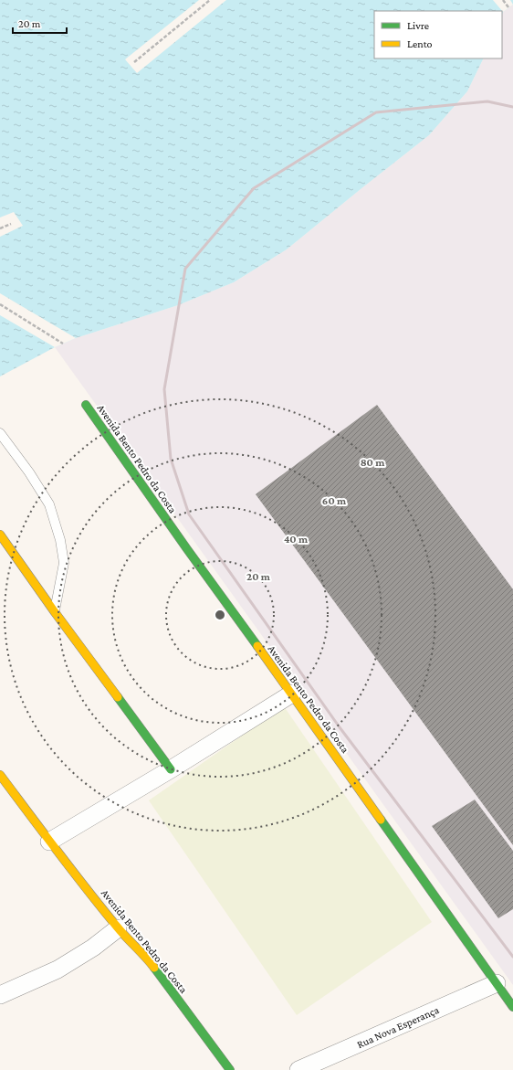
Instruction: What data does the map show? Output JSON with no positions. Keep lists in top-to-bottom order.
{
  "streets": {
    "street": ["Avenida Bento Pedro da Costa", "Rua Nova Esperança"]
  },
  "crossings": [
    ["Avenida Bento Pedro da Costa", "Rua Nova Esperança"]
  ],
  "legend": ["Livre", "Lento"],
  "scale_bar": "20 m",
  "rings": [
    "80 m",
    "60 m",
    "40 m",
    "20 m"
  ]
}
